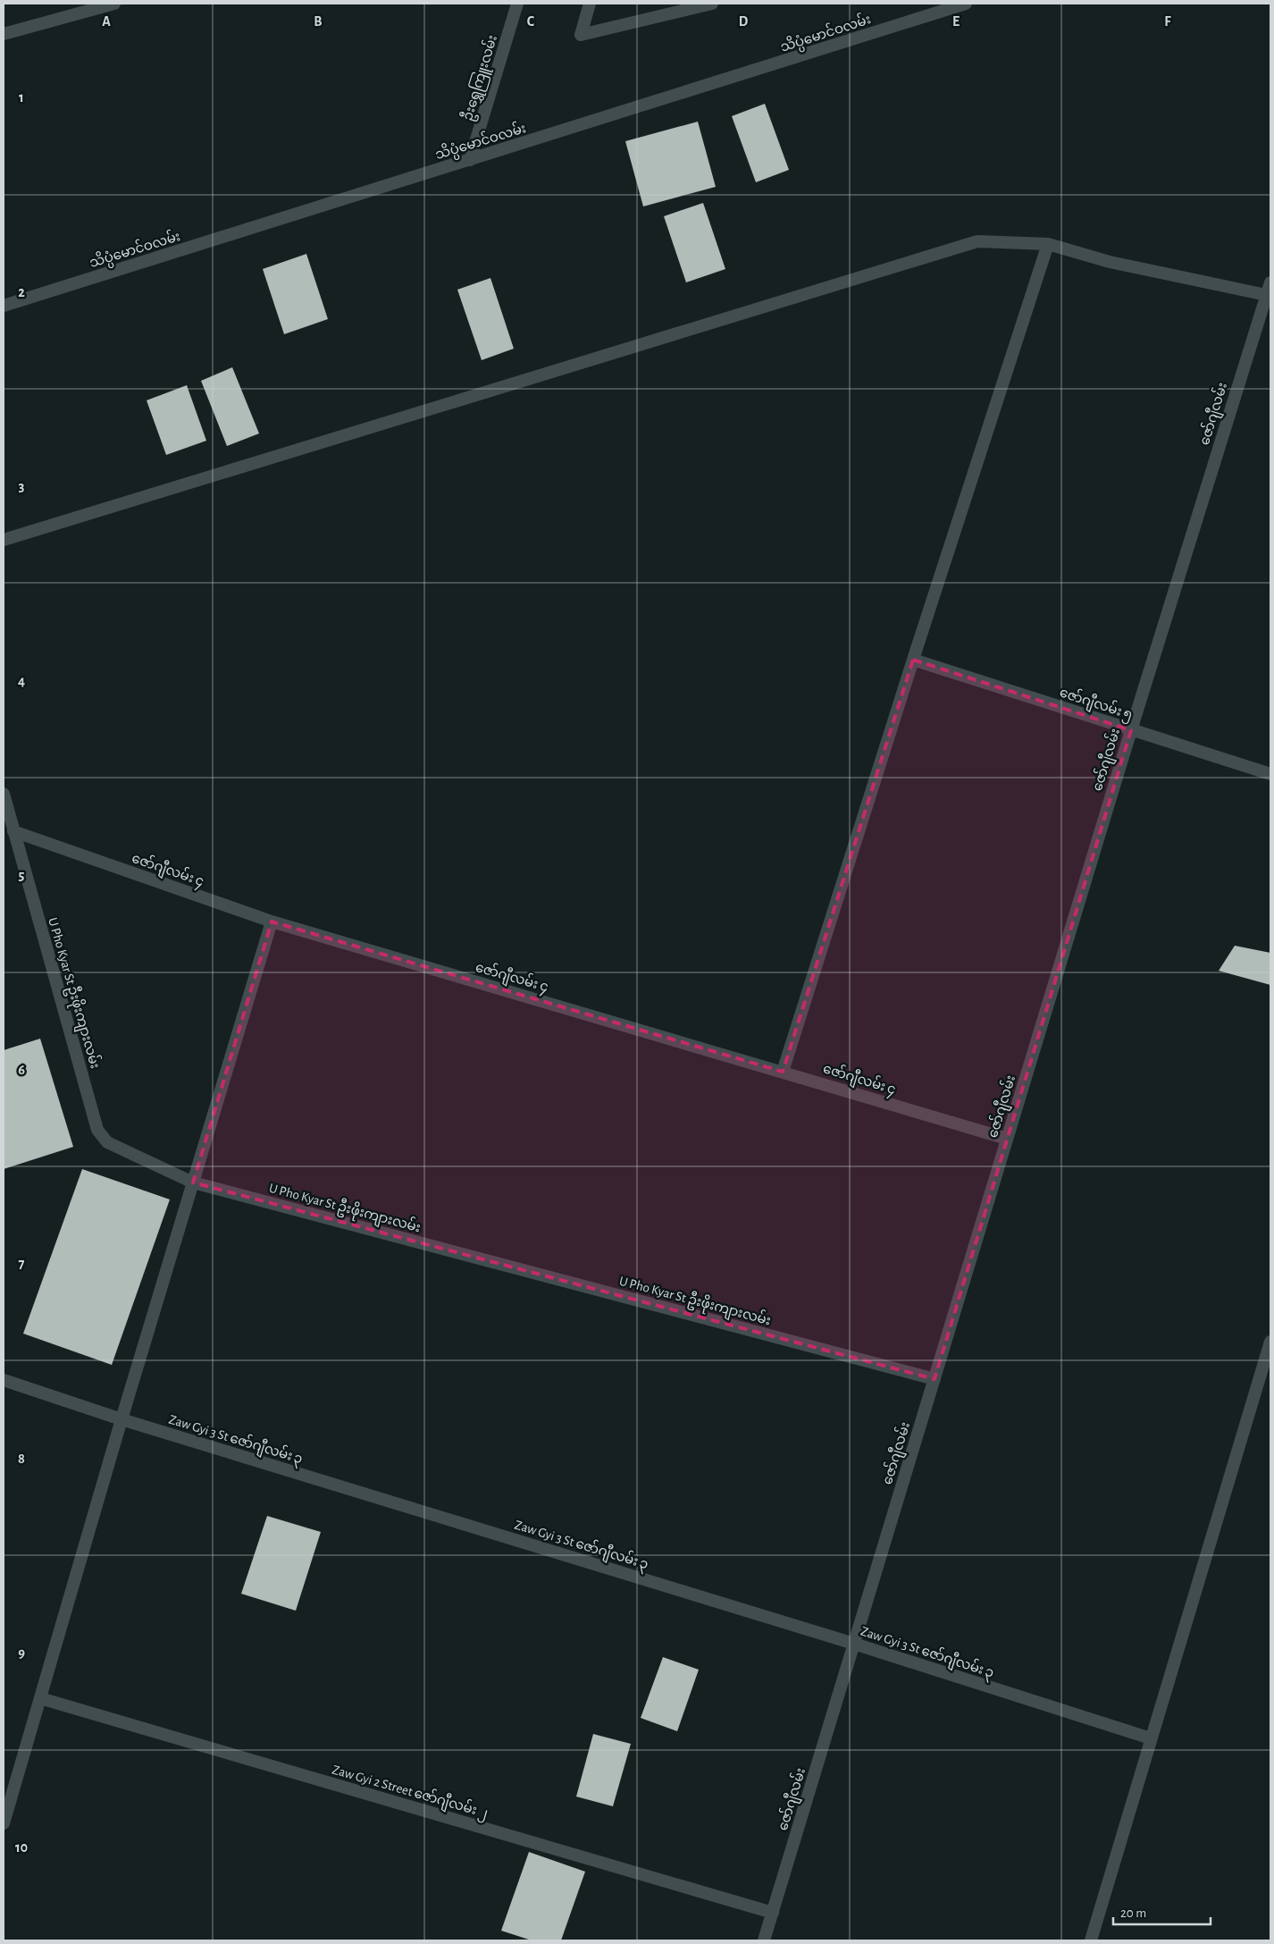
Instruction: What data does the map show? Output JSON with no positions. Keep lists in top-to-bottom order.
{
  "streets": {
    "street": [
      "သိပ္ပံမောင်ဝလမ်း",
      "ဦးရွှေကြူးလမ်း",
      "ဇော်ဂျီလမ်း",
      "ဇော်ဂျီလမ်း ၅",
      "ဇော်ဂျီလမ်း ၄",
      "U Pho Kyar St ဦးဖိုးကျားလမ်း",
      "Zaw Gyi 3 St ဇော်ဂျီလမ်း ၃",
      "Zaw Gyi 2 Street ဇော်ဂျီလမ်း ၂"
    ]
  },
  "crossings": [
    ["သိပ္ပံမောင်ဝလမ်း", "ဦးရွှေကြူးလမ်း"],
    ["ဇော်ဂျီလမ်း", "ဇော်ဂျီလမ်း ၅"],
    ["ဇော်ဂျီလမ်း", "ဇော်ဂျီလမ်း ၄"],
    ["ဇော်ဂျီလမ်း", "U Pho Kyar St ဦးဖိုးကျားလမ်း"],
    ["ဇော်ဂျီလမ်း", "Zaw Gyi 3 St ဇော်ဂျီလမ်း ၃"],
    ["ဇော်ဂျီလမ်း", "Zaw Gyi 2 Street ဇော်ဂျီလမ်း ၂"],
    ["ဇော်ဂျီလမ်း ၄", "U Pho Kyar St ဦးဖိုးကျားလမ်း"]
  ],
  "scale_bar": "20 m",
  "grid": {
    "columns": [
      "A",
      "B",
      "C",
      "D",
      "E",
      "F"
    ],
    "rows": [
      "1",
      "2",
      "3",
      "4",
      "5",
      "6",
      "7",
      "8",
      "9",
      "10"
    ]
  }
}
